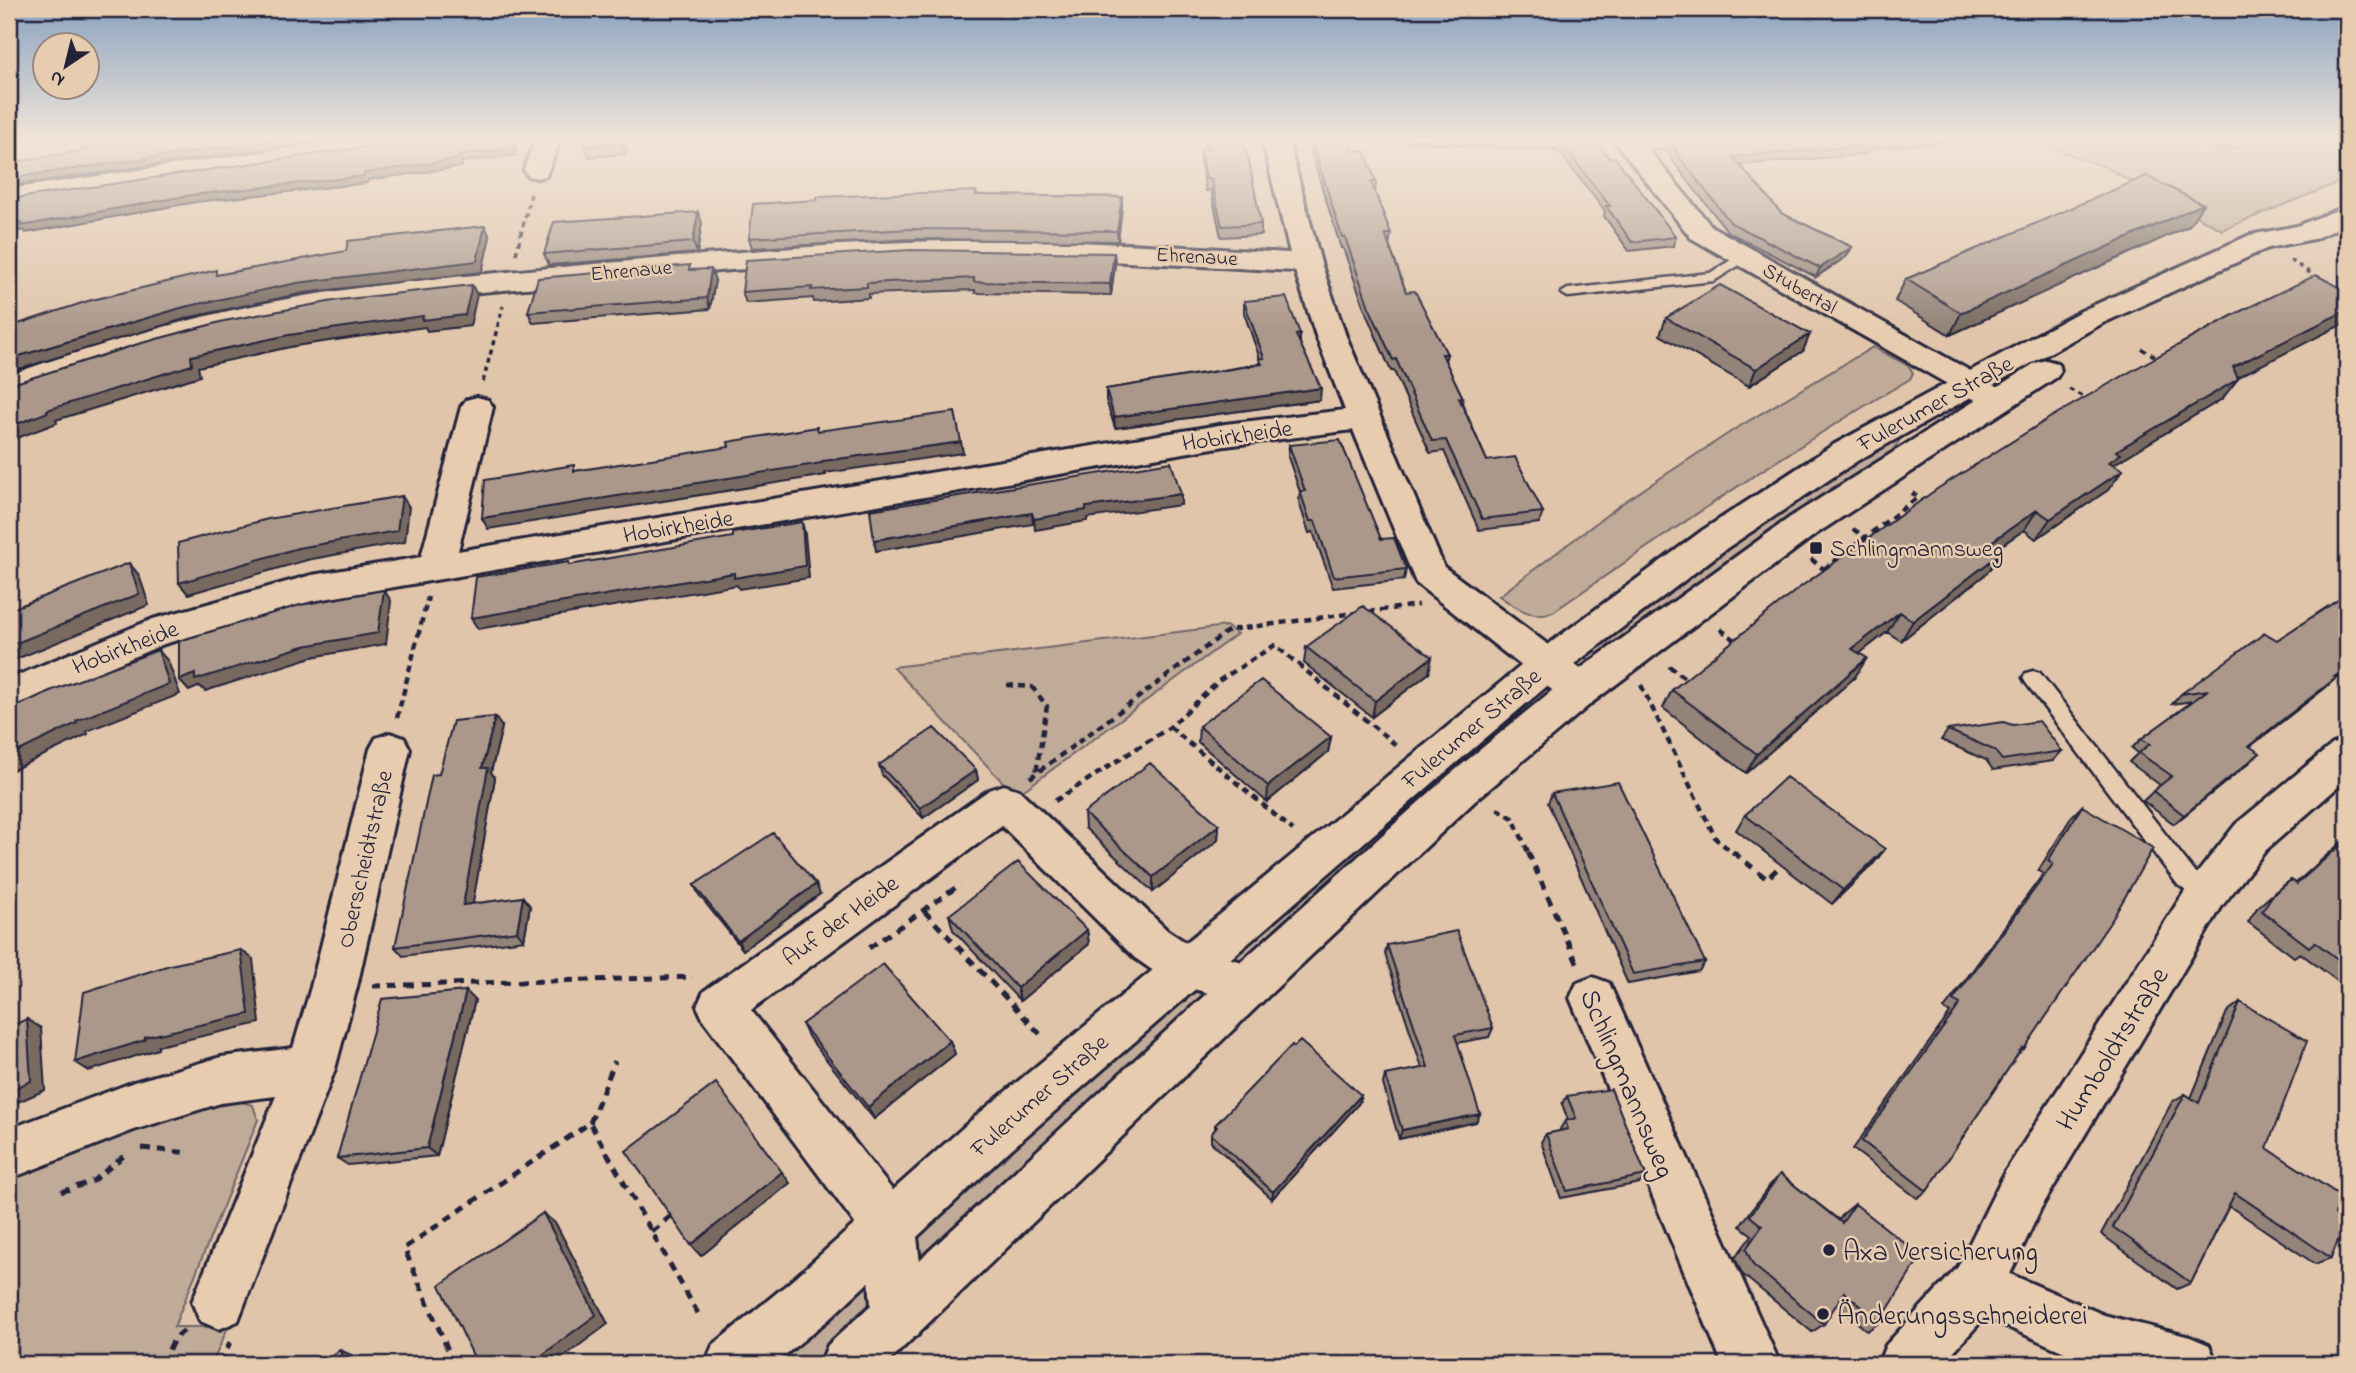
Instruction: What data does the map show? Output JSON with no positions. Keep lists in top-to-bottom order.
{
  "streets": {
    "street": [
      "Ehrenaue",
      "Stubertal",
      "Fulerumer Straße",
      "Hobirkheide",
      "Oberscheidtstraße",
      "Auf der Heide",
      "Humboldtstraße",
      "Schlingmannsweg"
    ]
  },
  "crossings": [
    ["Stubertal", "Fulerumer Straße"],
    ["Fulerumer Straße", "Auf der Heide"],
    ["Hobirkheide", "Oberscheidtstraße"]
  ],
  "places": {
    "transit": ["Schlingmannsweg"],
    "other": ["Axa Versicherung", "Änderungsschneiderei"]
  },
  "north": "bottom left"
}
